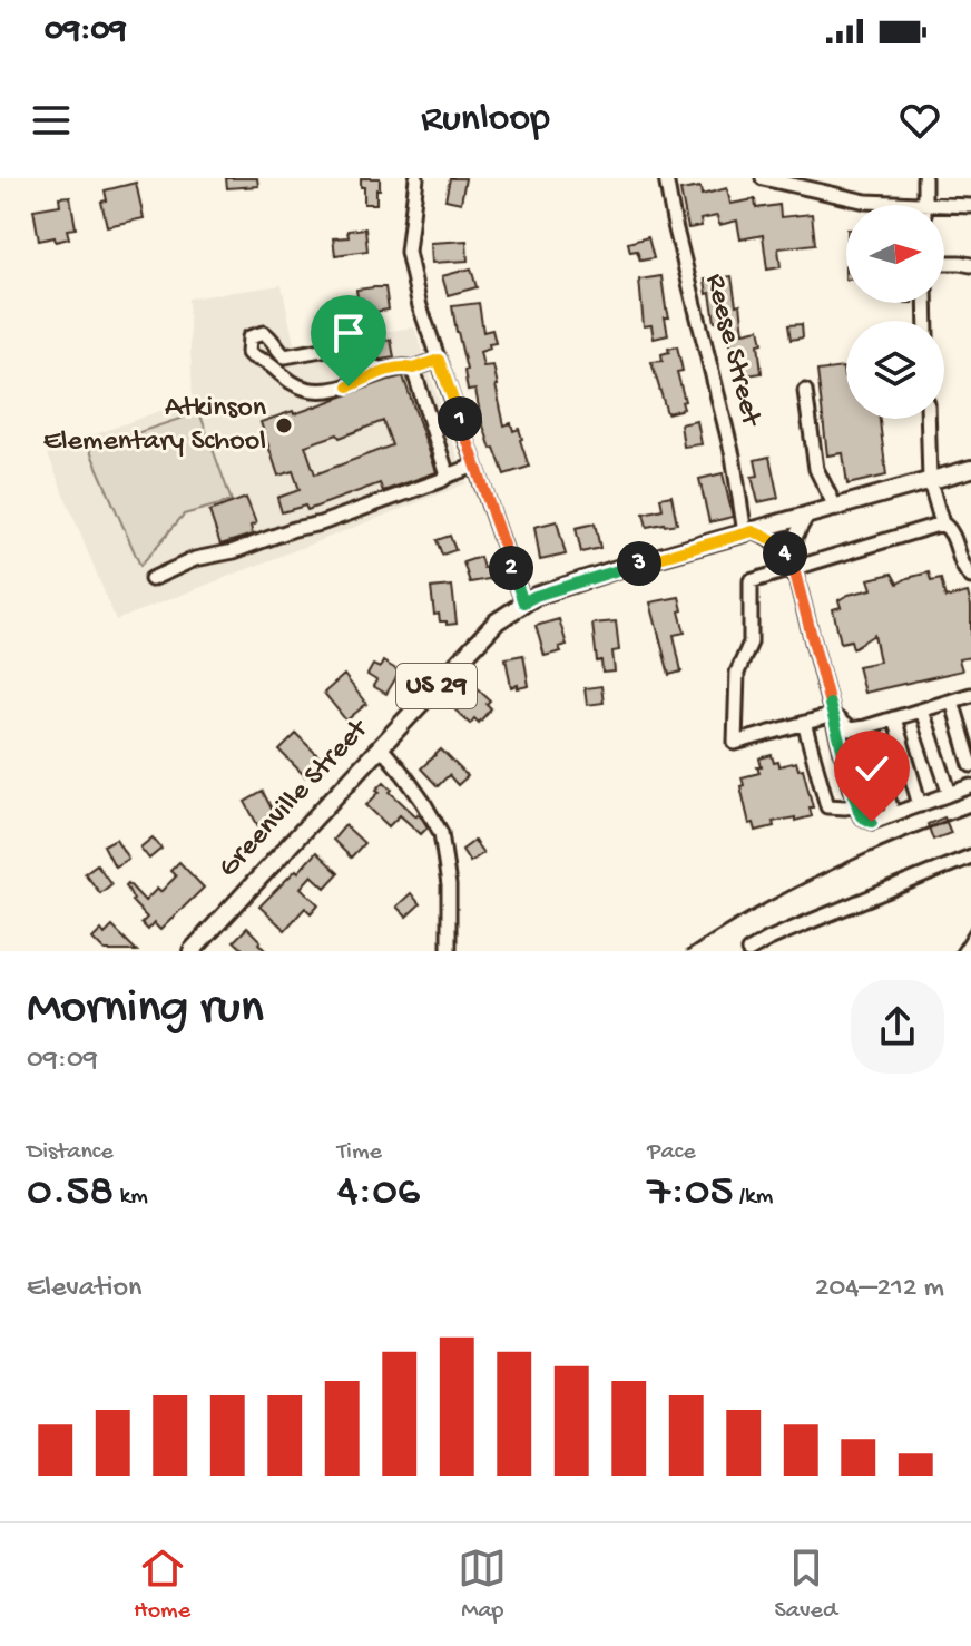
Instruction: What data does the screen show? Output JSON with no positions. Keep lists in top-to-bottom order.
{
  "streets": {
    "main road": ["US 29", "Greenville Street"],
    "street": ["Reese Street"]
  },
  "crossings": [
    ["Reese Street", "Greenville Street"]
  ],
  "places": ["Atkinson Elementary School"],
  "north": "right",
  "page": {
    "status": "09:09",
    "header": "Runloop",
    "pins": [
      "1",
      "4",
      "3",
      "2"
    ],
    "heading": ["Morning run", "09:09"],
    "stats": [
      ["Distance", "0.58 km"],
      ["Time", "4:06"],
      ["Pace", "7:05 /km"]
    ],
    "chart": ["Elevation", "204–212 m"],
    "tabs": ["Home", "Map", "Saved"]
  }
}
